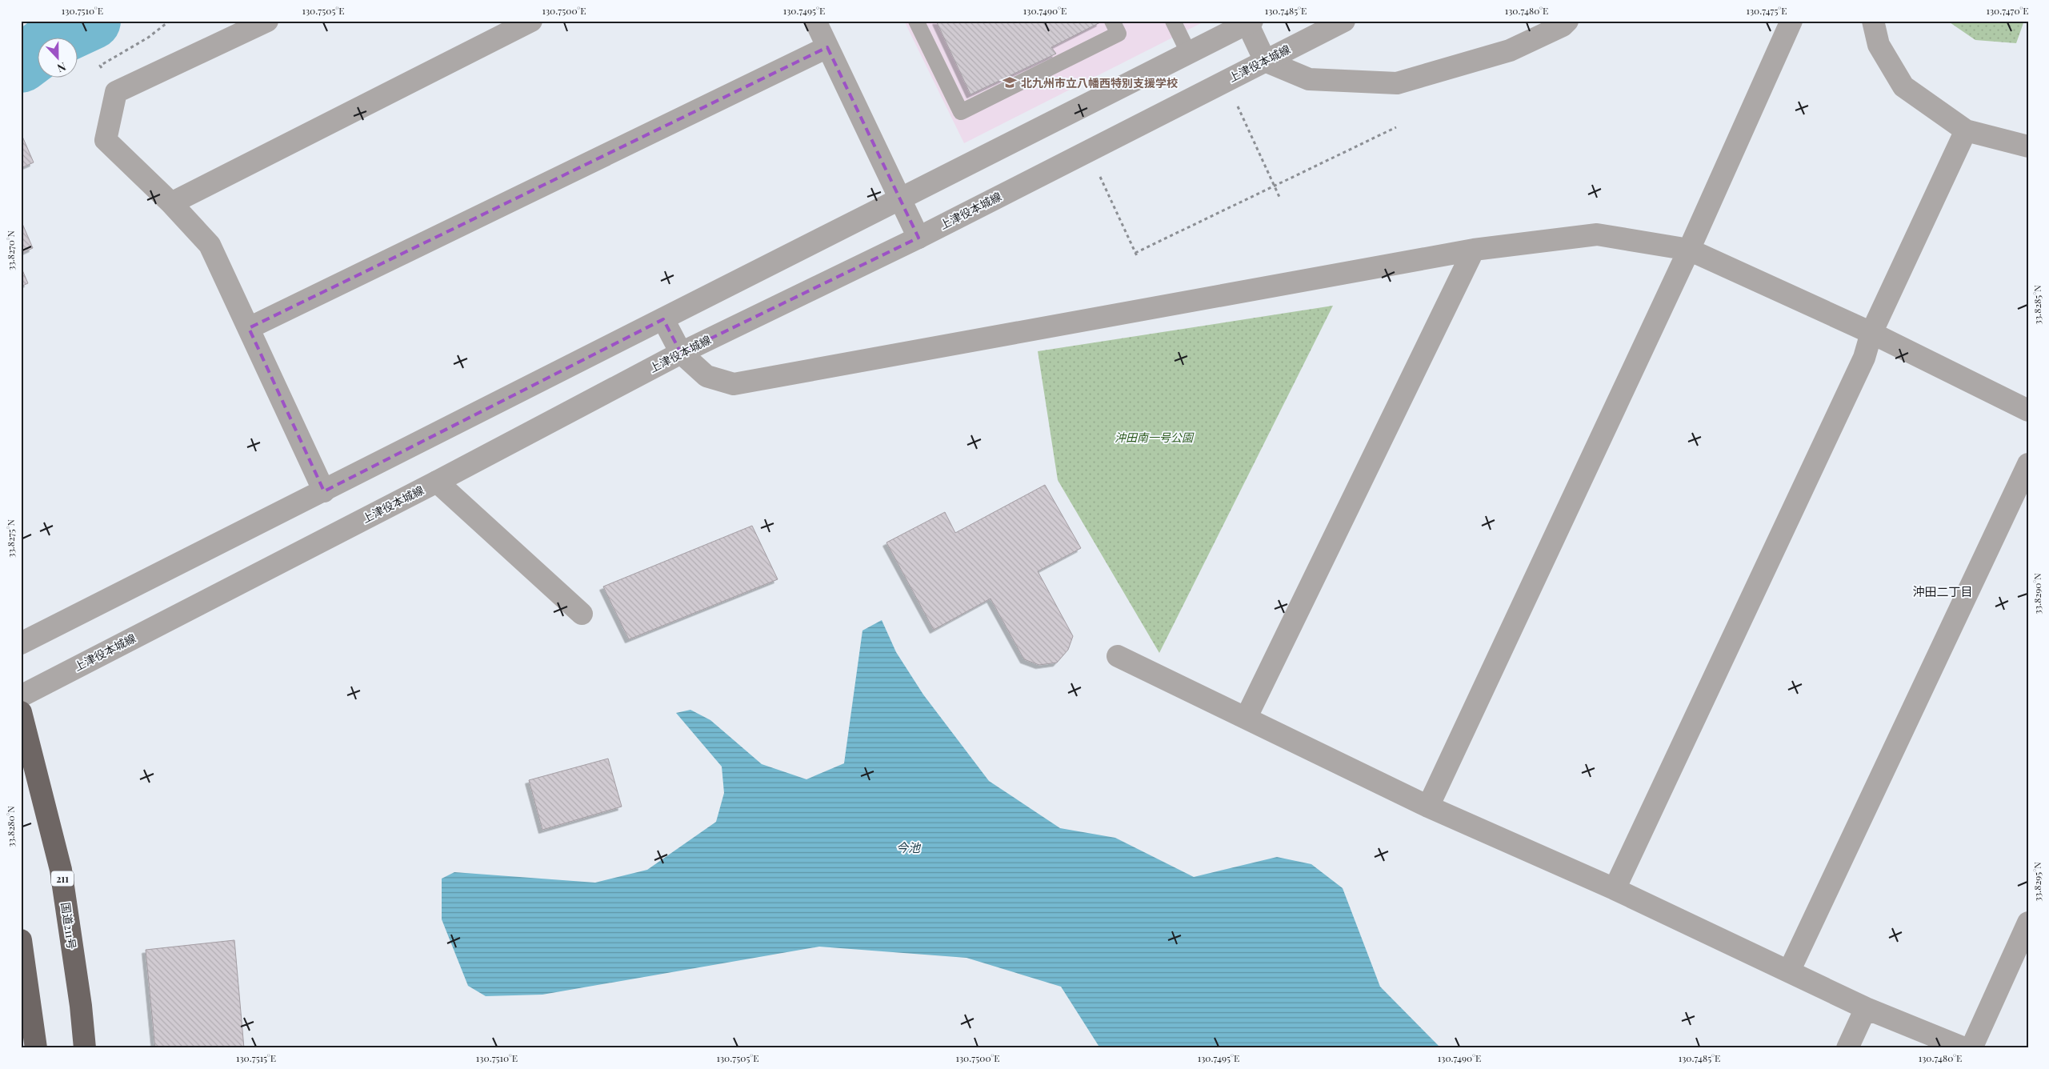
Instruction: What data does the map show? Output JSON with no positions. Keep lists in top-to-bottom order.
{
  "streets": {
    "highway": ["211", "国道211号"],
    "street": ["上津役本城線"]
  },
  "districts": ["沖田二丁目"],
  "water": ["今池"],
  "parks": ["沖田南一号公園"],
  "places": {
    "school or university": ["北九州市立八幡西特別支援学校"]
  },
  "north": "bottom",
  "coordinates": [
    "130.7510°E",
    "130.7505°E",
    "130.7500°E",
    "130.7495°E",
    "130.7490°E",
    "130.7485°E",
    "130.7480°E",
    "130.7475°E",
    "130.7470°E",
    "33.8270°N",
    "33.8285°N",
    "33.8275°N",
    "33.8290°N",
    "33.8280°N",
    "33.8295°N",
    "130.7515°E"
  ]
}
